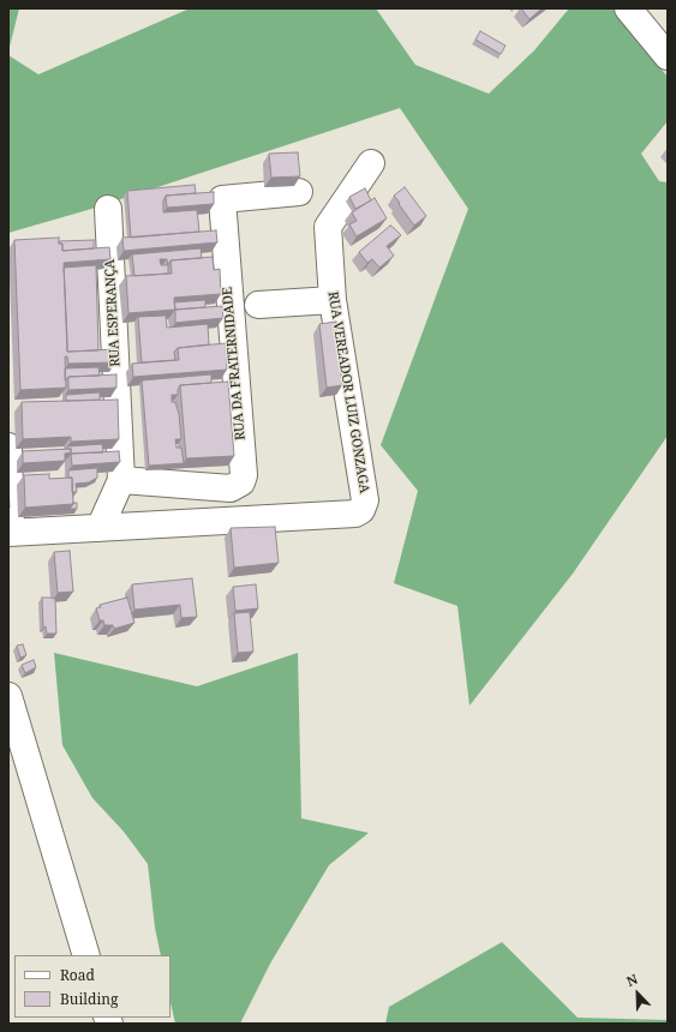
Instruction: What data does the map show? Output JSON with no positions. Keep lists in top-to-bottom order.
{
  "streets": {
    "street": ["RUA ESPERANÇA", "RUA DA FRATERNIDADE", "RUA VEREADOR LUIZ GONZAGA"]
  },
  "crossings": [
    ["RUA ESPERANÇA", "RUA DA FRATERNIDADE"],
    ["RUA ESPERANÇA", "RUA VEREADOR LUIZ GONZAGA"]
  ],
  "legend": ["Road", "Building"],
  "north": "top left"
}
